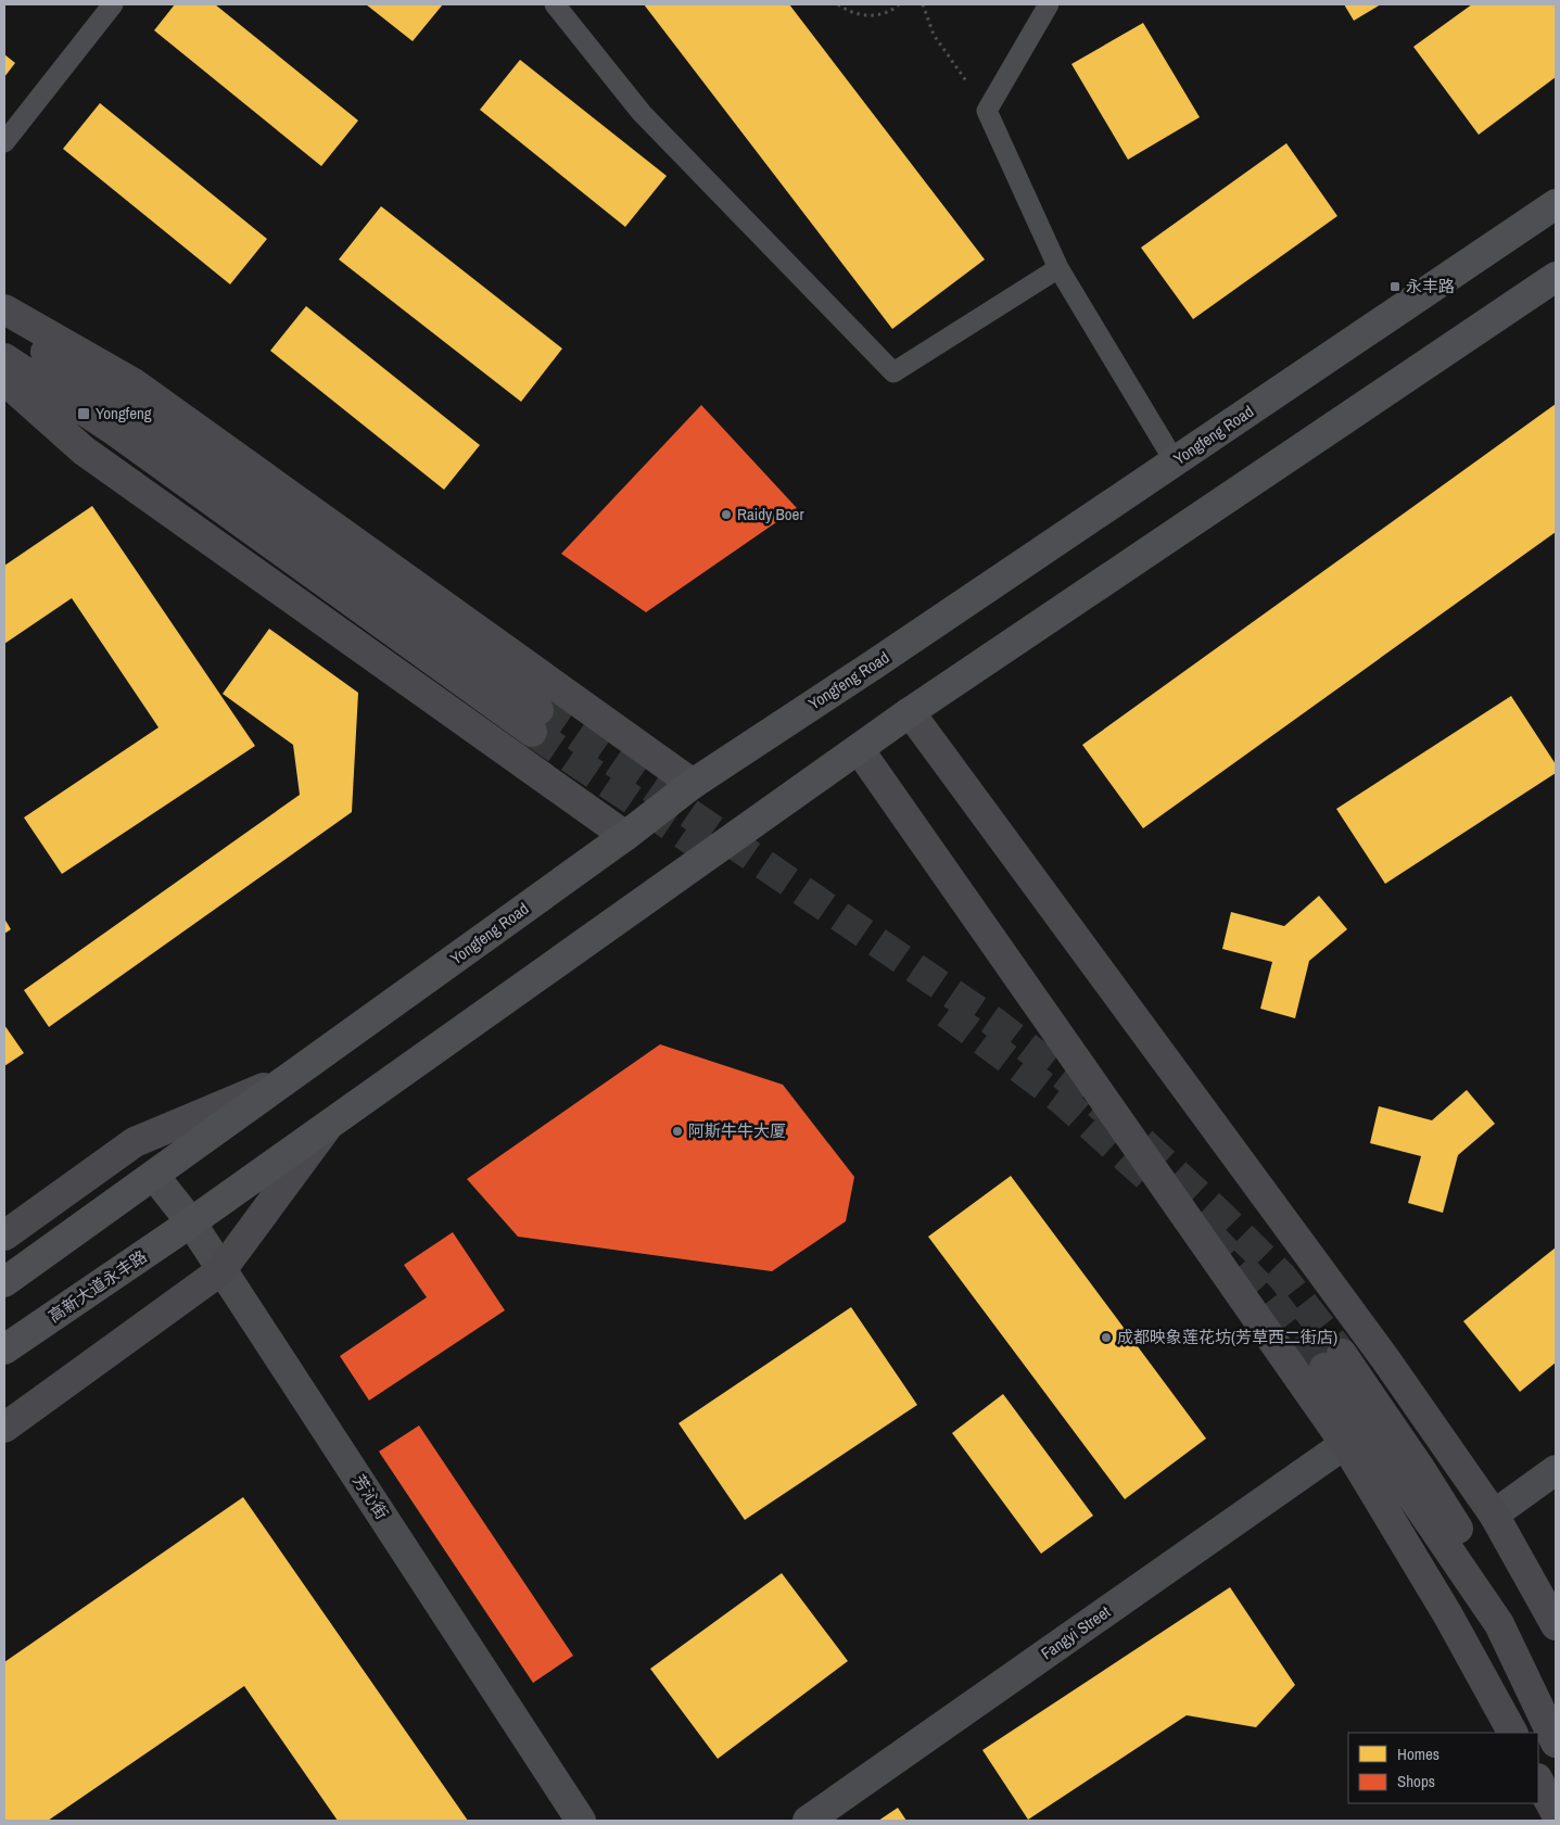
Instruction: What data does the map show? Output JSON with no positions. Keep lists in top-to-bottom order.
{
  "streets": {
    "main road": ["Yongfeng Road", "高新大道永丰路"],
    "street": ["芳沁街", "Fangyi Street"]
  },
  "crossings": [
    ["Yongfeng Road", "芳沁街"],
    ["高新大道永丰路", "芳沁街"]
  ],
  "places": {
    "transit": ["永丰路", "Yongfeng"],
    "other": ["Raidy Boer", "阿斯牛牛大厦", "成都映象莲花坊(芳草西二街店)"]
  },
  "legend": ["Homes", "Shops"]
}
